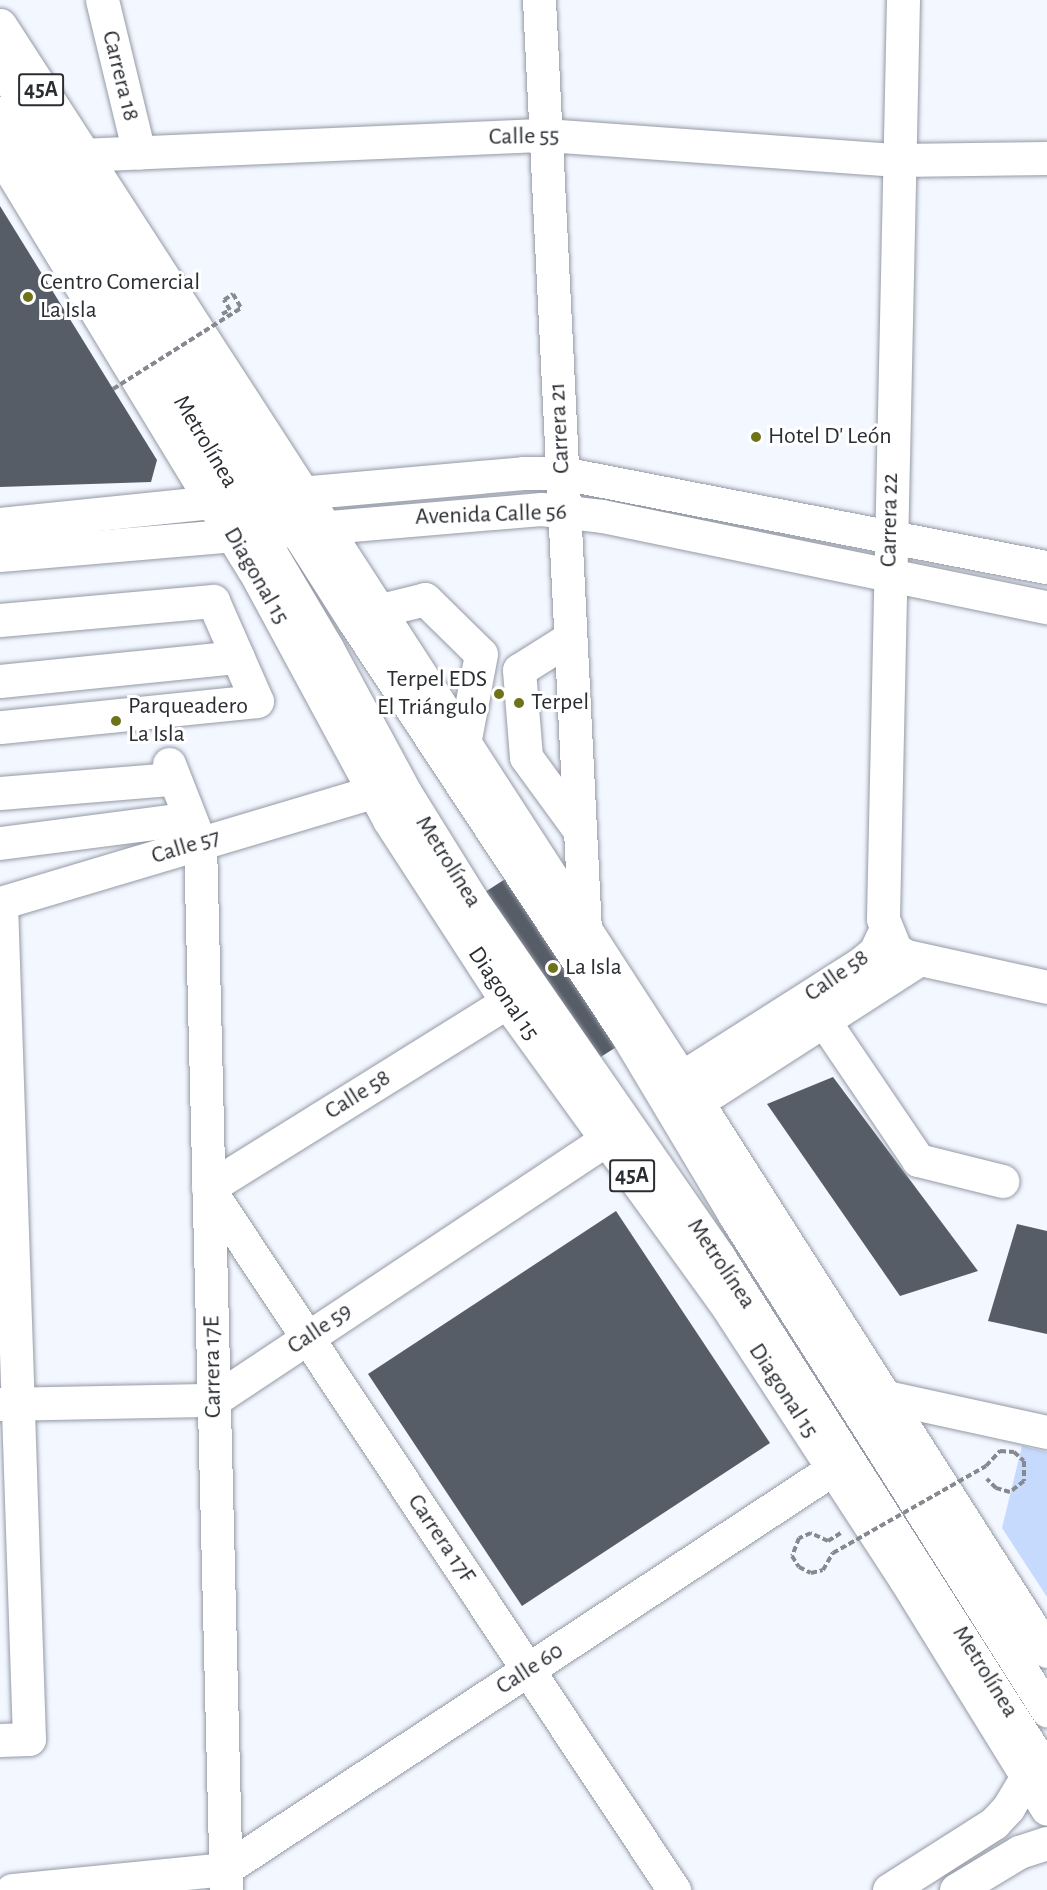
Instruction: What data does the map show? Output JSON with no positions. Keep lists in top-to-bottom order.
{
  "streets": {
    "street": [
      "Carrera 18",
      "45A",
      "Calle 55",
      "Carrera 21",
      "Metrolínea",
      "Avenida Calle 56",
      "Carrera 22",
      "Diagonal 15",
      "Calle 57",
      "Calle 58",
      "Calle 59",
      "Carrera 17E",
      "Carrera 17F",
      "Calle 60"
    ]
  },
  "crossings": [
    ["Carrera 18", "Calle 55"],
    ["Calle 55", "Carrera 21"],
    ["Calle 55", "Carrera 22"],
    ["Calle 55", "Diagonal 15"],
    ["Carrera 21", "Avenida Calle 56"],
    ["Carrera 21", "Diagonal 15"],
    ["Metrolínea", "Avenida Calle 56"],
    ["Metrolínea", "Diagonal 15"],
    ["Avenida Calle 56", "Carrera 22"],
    ["Avenida Calle 56", "Diagonal 15"],
    ["Carrera 22", "Calle 58"],
    ["Diagonal 15", "Calle 57"],
    ["Diagonal 15", "Calle 58"],
    ["Diagonal 15", "Calle 59"],
    ["Diagonal 15", "Calle 60"],
    ["Calle 57", "Carrera 17E"],
    ["Calle 58", "Carrera 17E"],
    ["Calle 58", "Carrera 17F"],
    ["Calle 59", "Carrera 17E"],
    ["Calle 59", "Carrera 17F"],
    ["Carrera 17E", "Carrera 17F"],
    ["Carrera 17E", "Calle 60"],
    ["Carrera 17F", "Calle 60"]
  ],
  "places": [
    "Centro Comercial La Isla",
    "Hotel D' León",
    "Terpel EDS El Triángulo",
    "Terpel",
    "Parqueadero La Isla",
    "La Isla"
  ]
}
